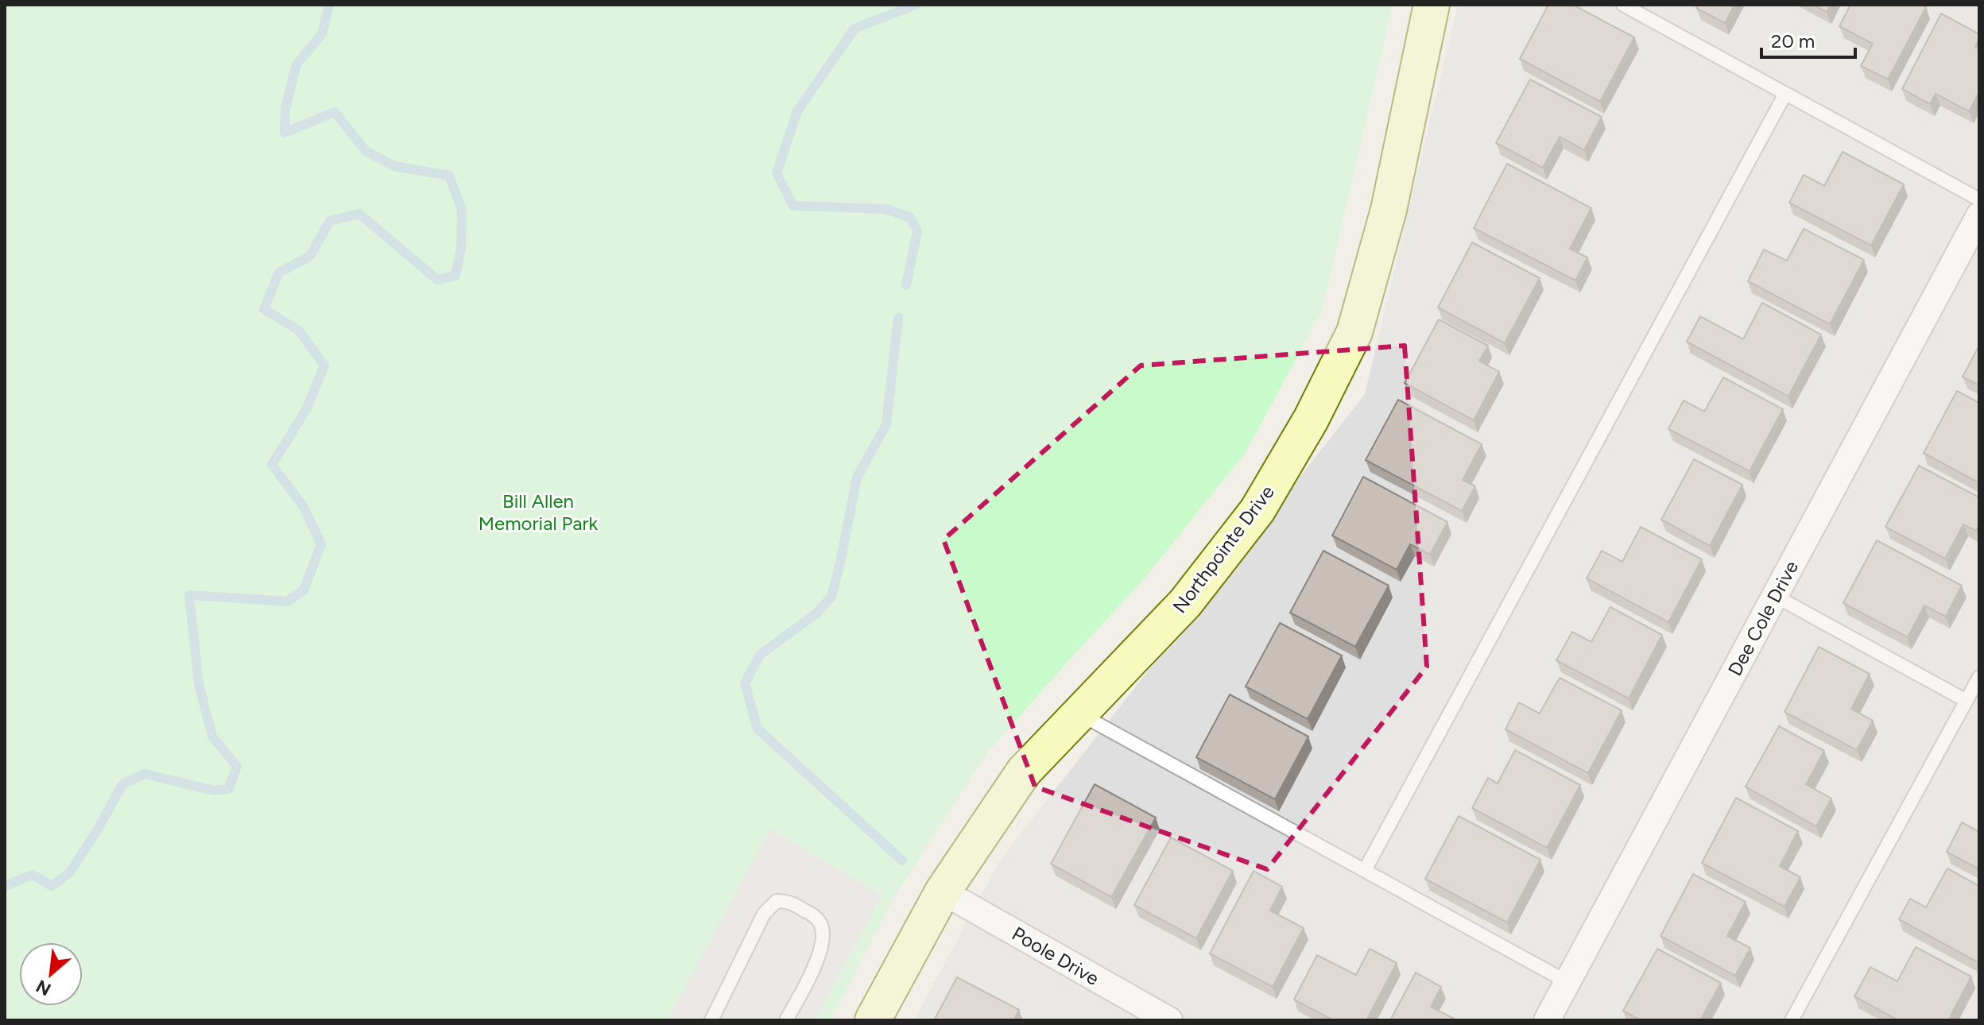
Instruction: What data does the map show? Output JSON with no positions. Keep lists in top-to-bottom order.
{
  "streets": {
    "street": ["Northpointe Drive", "Dee Cole Drive", "Poole Drive"]
  },
  "crossings": [
    ["Northpointe Drive", "Poole Drive"]
  ],
  "parks": ["Bill Allen Memorial Park"],
  "scale_bar": "20 m",
  "north": "bottom left"
}
